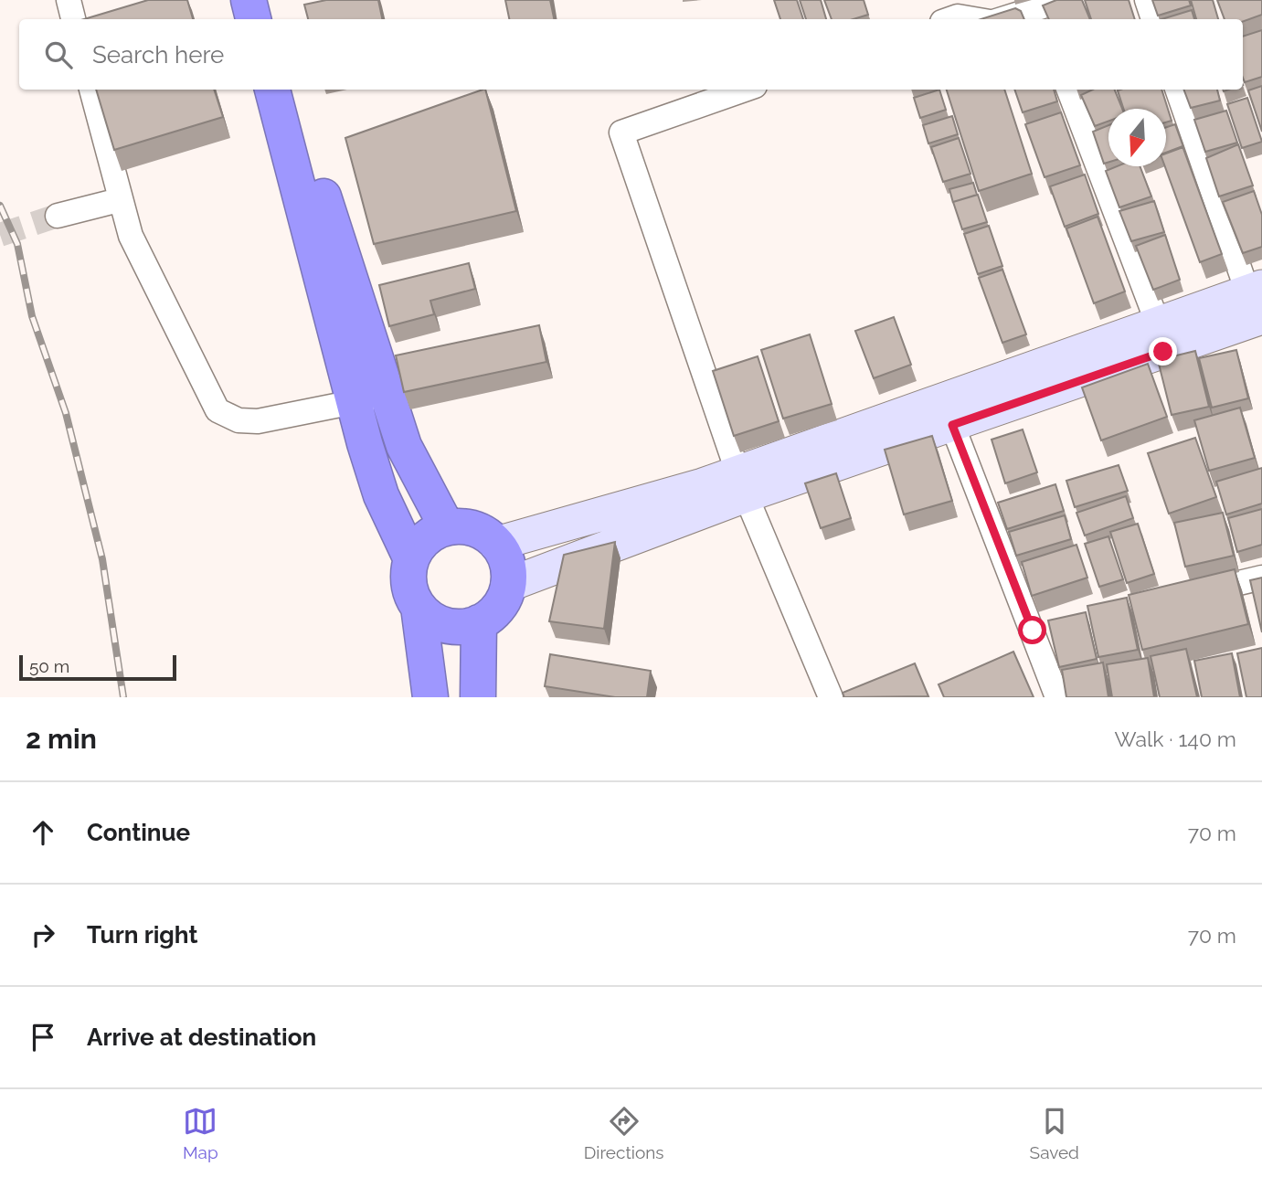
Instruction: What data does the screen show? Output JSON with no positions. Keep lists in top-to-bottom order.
{
  "scale_bar": "50 m",
  "north": "bottom",
  "page": {
    "search": "Search here",
    "scale": "50 m",
    "heading": ["2 min", "Walk · 140 m"],
    "list": [
      ["Continue", "70 m"],
      ["Turn right", "70 m"],
      "Arrive at destination"
    ],
    "nav": ["Map", "Directions", "Saved"]
  }
}
